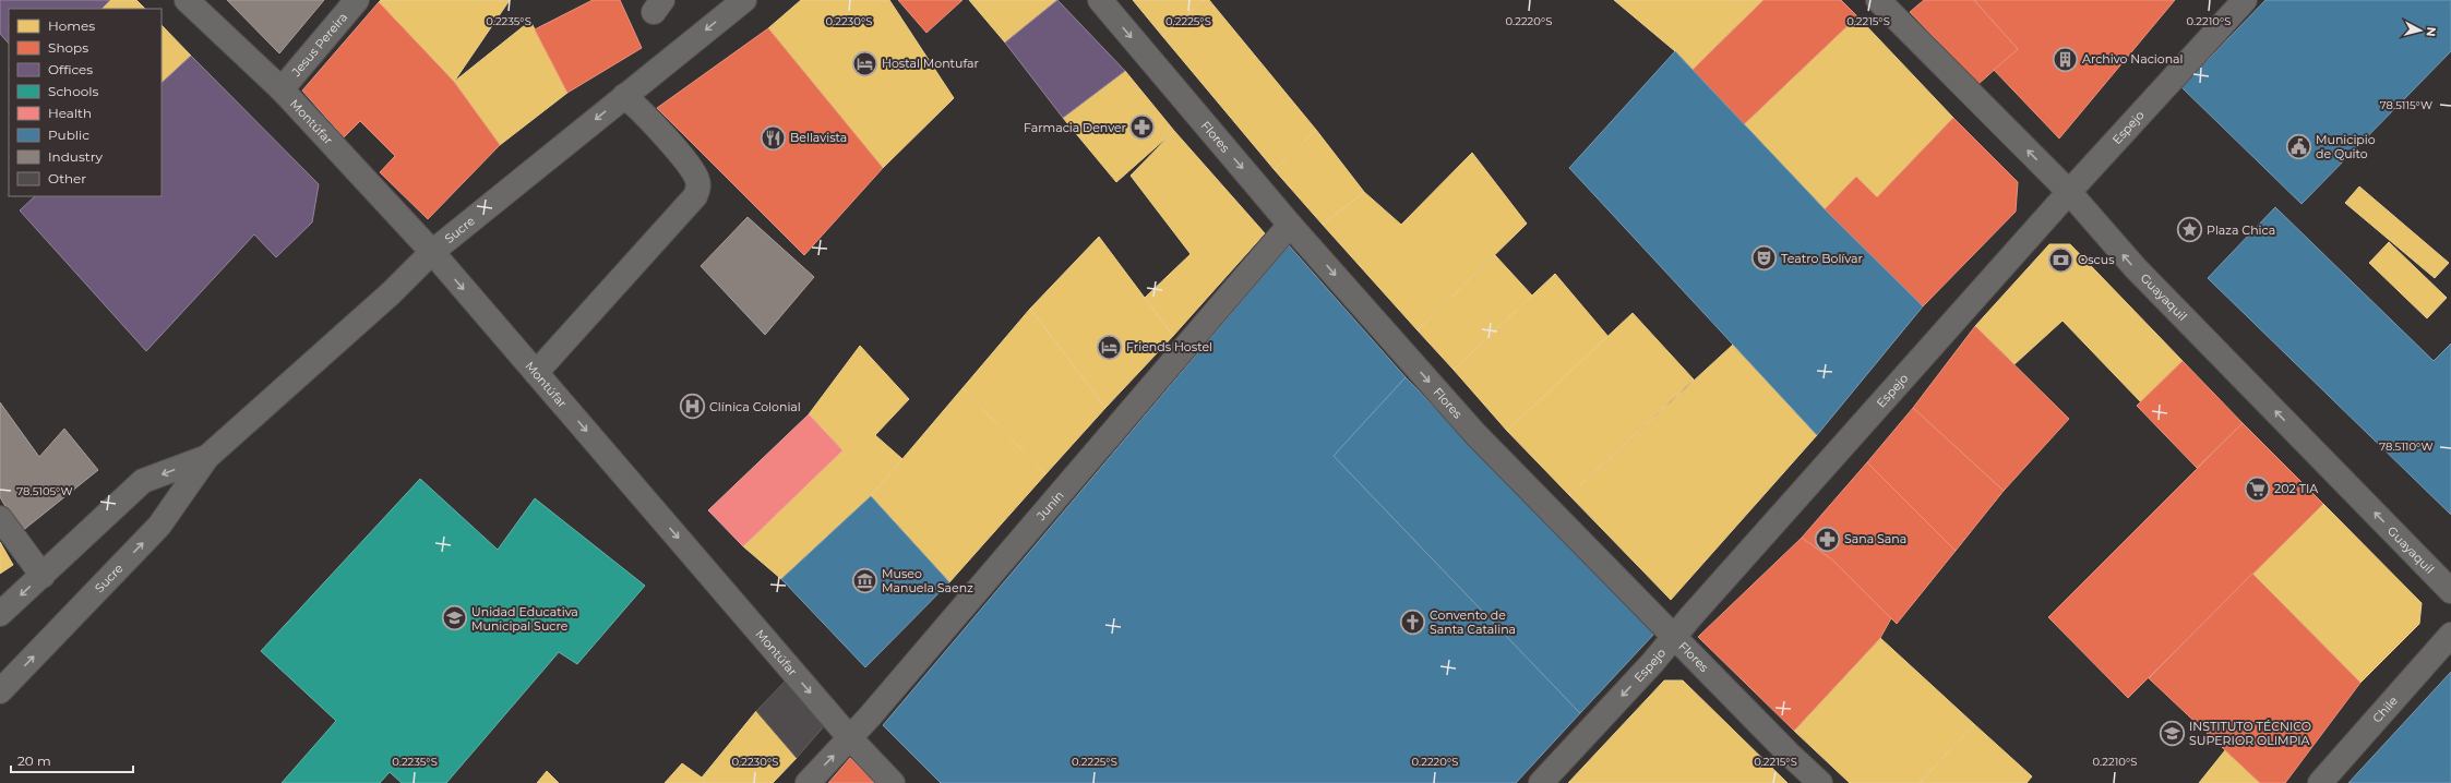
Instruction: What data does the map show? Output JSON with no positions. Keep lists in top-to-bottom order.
{
  "streets": {
    "street": [
      "Jesus Pereira",
      "Montúfar",
      "Espejo",
      "Flores",
      "Sucre",
      "Guayaquil",
      "Junín",
      "Chile"
    ]
  },
  "crossings": [
    ["Jesus Pereira", "Montúfar"],
    ["Montúfar", "Sucre"],
    ["Montúfar", "Junín"],
    ["Espejo", "Flores"],
    ["Espejo", "Guayaquil"],
    ["Flores", "Junín"]
  ],
  "one_way": ["Montúfar", "Flores", "Guayaquil"],
  "places": {
    "building": ["Archivo Nacional"],
    "hotel": ["Hostal Montufar", "Friends Hostel"],
    "pharmacy": ["Farmacia Denver", "Sana Sana"],
    "restaurant": ["Bellavista"],
    "public building": ["Municipio de Quito"],
    "place": ["Plaza Chica"],
    "theatre": ["Teatro Bolívar"],
    "bank": ["Oscus"],
    "hospital": ["Clínica Colonial"],
    "supermarket": ["202 TIA"],
    "museum": ["Museo Manuela Saenz"],
    "school or university": ["Unidad Educativa Municipal Sucre", "INSTITUTO TÉCNICO SUPERIOR OLIMPIA"],
    "church": ["Convento de Santa Catalina"]
  },
  "legend": [
    "Homes",
    "Shops",
    "Offices",
    "Schools",
    "Health",
    "Public",
    "Industry",
    "Other"
  ],
  "scale_bar": "20 m",
  "north": "right",
  "coordinates": [
    "0.2235°S",
    "0.2230°S",
    "0.2225°S",
    "0.2220°S",
    "0.2215°S",
    "0.2210°S",
    "78.5115°W",
    "78.5110°W",
    "78.5105°W"
  ]
}
